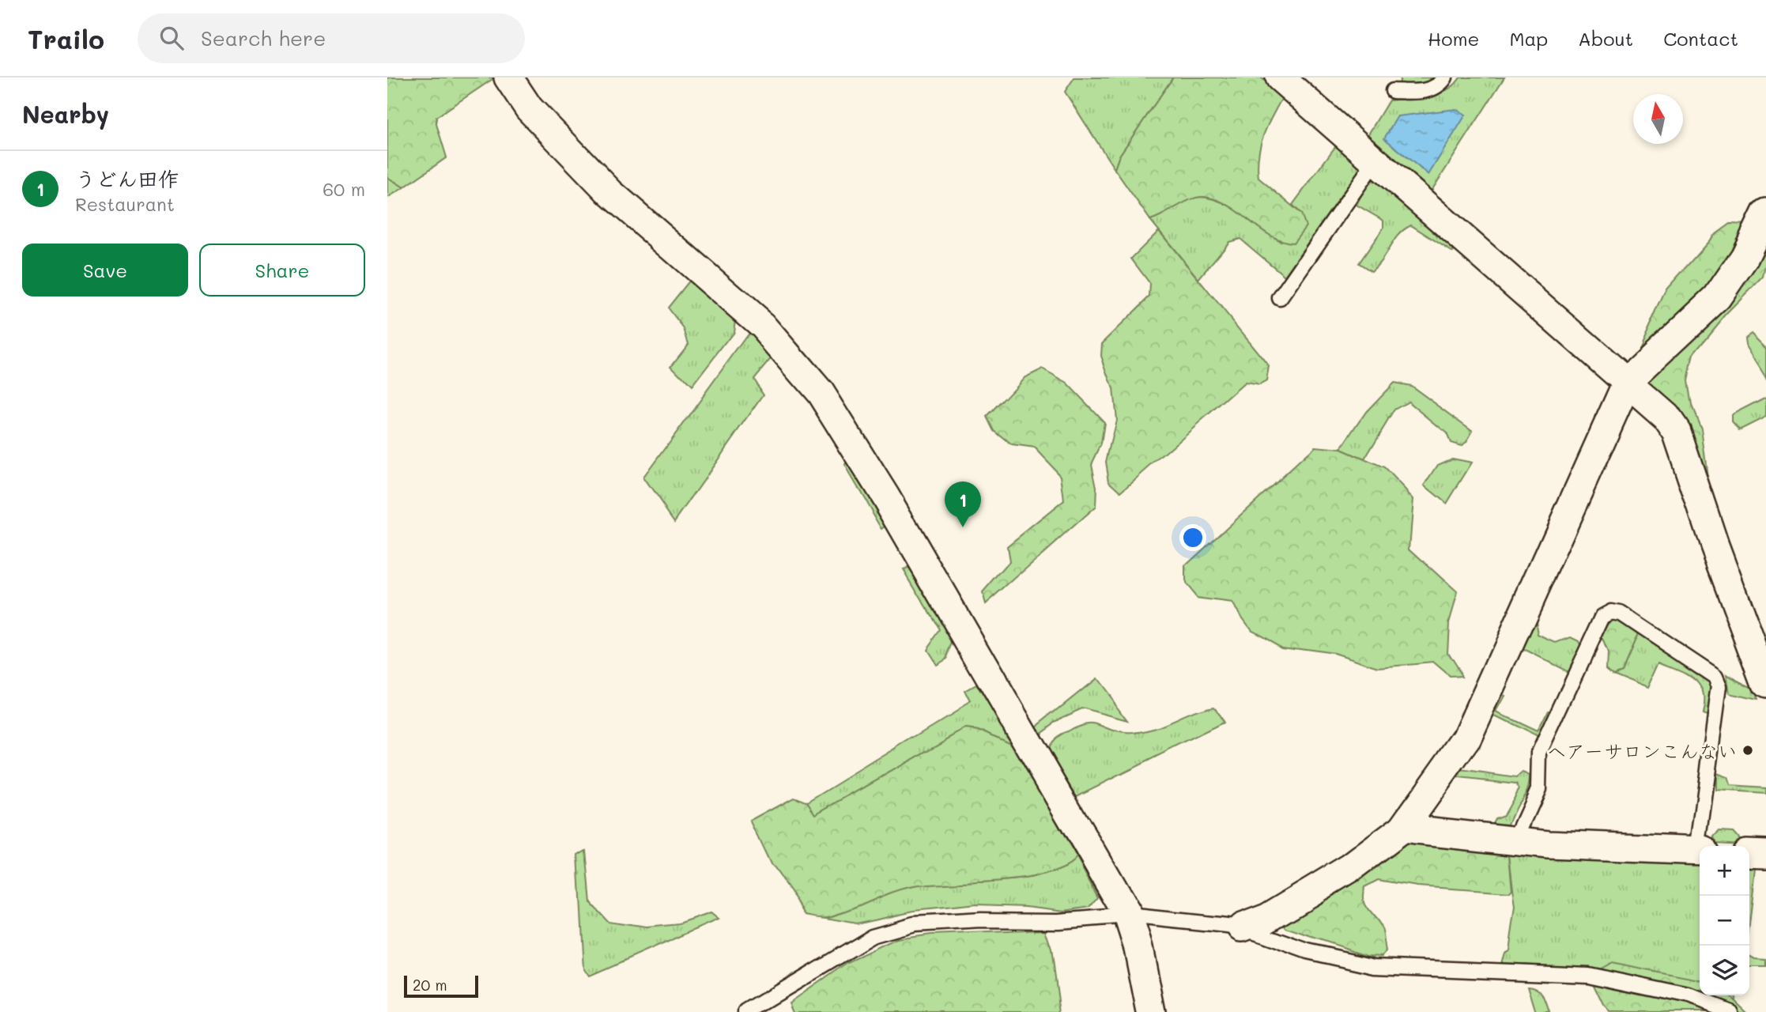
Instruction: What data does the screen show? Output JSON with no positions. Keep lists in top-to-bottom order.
{
  "places": ["ヘアーサロンこんない"],
  "scale_bar": "20 m",
  "north": "top",
  "page": {
    "header": "Trailo",
    "search": "Search here",
    "nav": [
      "Home",
      "Map",
      "About",
      "Contact"
    ],
    "heading": "Nearby",
    "list": [
      {
        "mark": "1",
        "name": "うどん田作",
        "note": "Restaurant",
        "value": "60 m"
      }
    ],
    "buttons": ["Save", "Share"],
    "pins": "1",
    "map_buttons": ["+", "−"],
    "scale": "20 m"
  }
}
